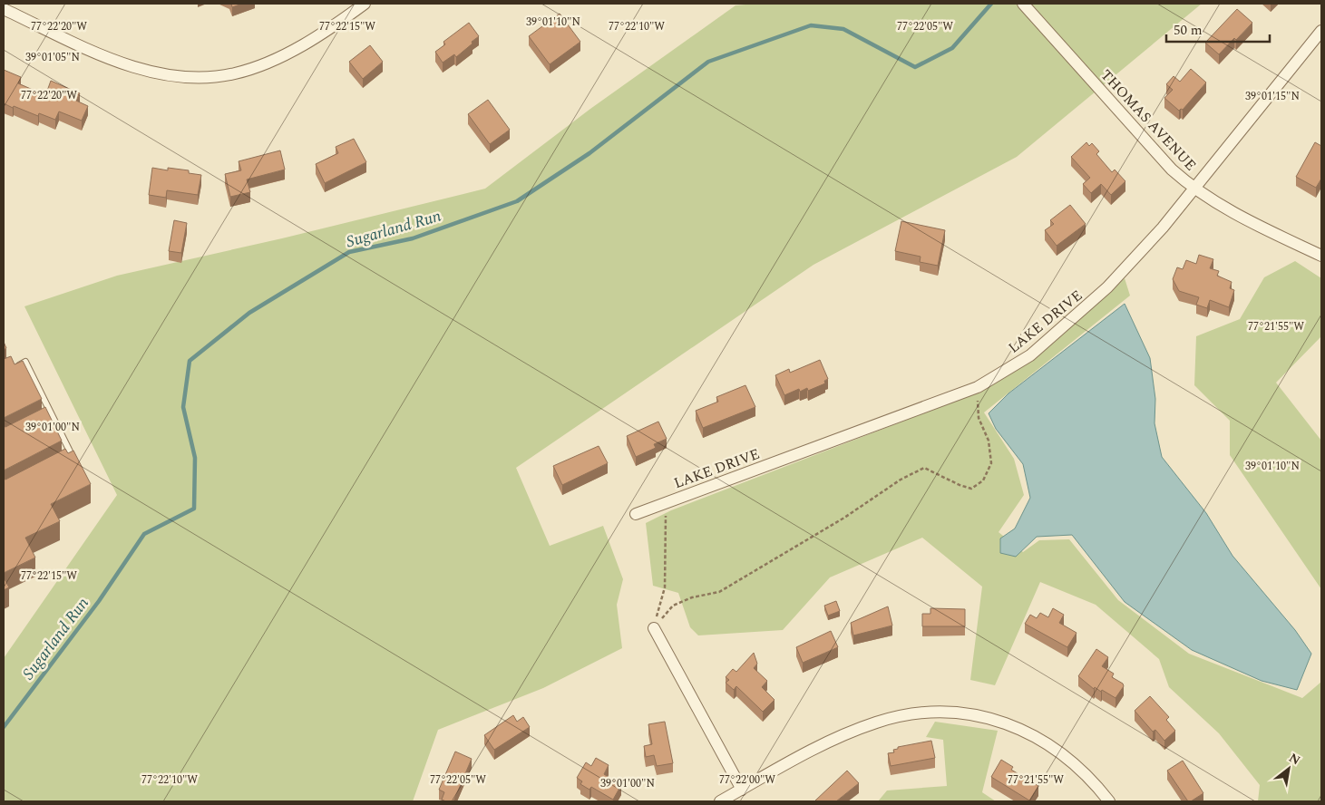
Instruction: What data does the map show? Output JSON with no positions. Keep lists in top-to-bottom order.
{
  "streets": {
    "street": ["THOMAS AVENUE", "LAKE DRIVE"]
  },
  "crossings": [
    ["THOMAS AVENUE", "LAKE DRIVE"]
  ],
  "water": ["Sugarland Run"],
  "scale_bar": "50 m",
  "north": "top right",
  "coordinates": [
    "39°01'10\"N",
    "77°22'20\"W",
    "77°22'15\"W",
    "77°22'10\"W",
    "77°22'05\"W",
    "39°01'05\"N",
    "39°01'15\"N",
    "77°21'55\"W",
    "39°01'00\"N",
    "77°22'00\"W"
  ]
}
